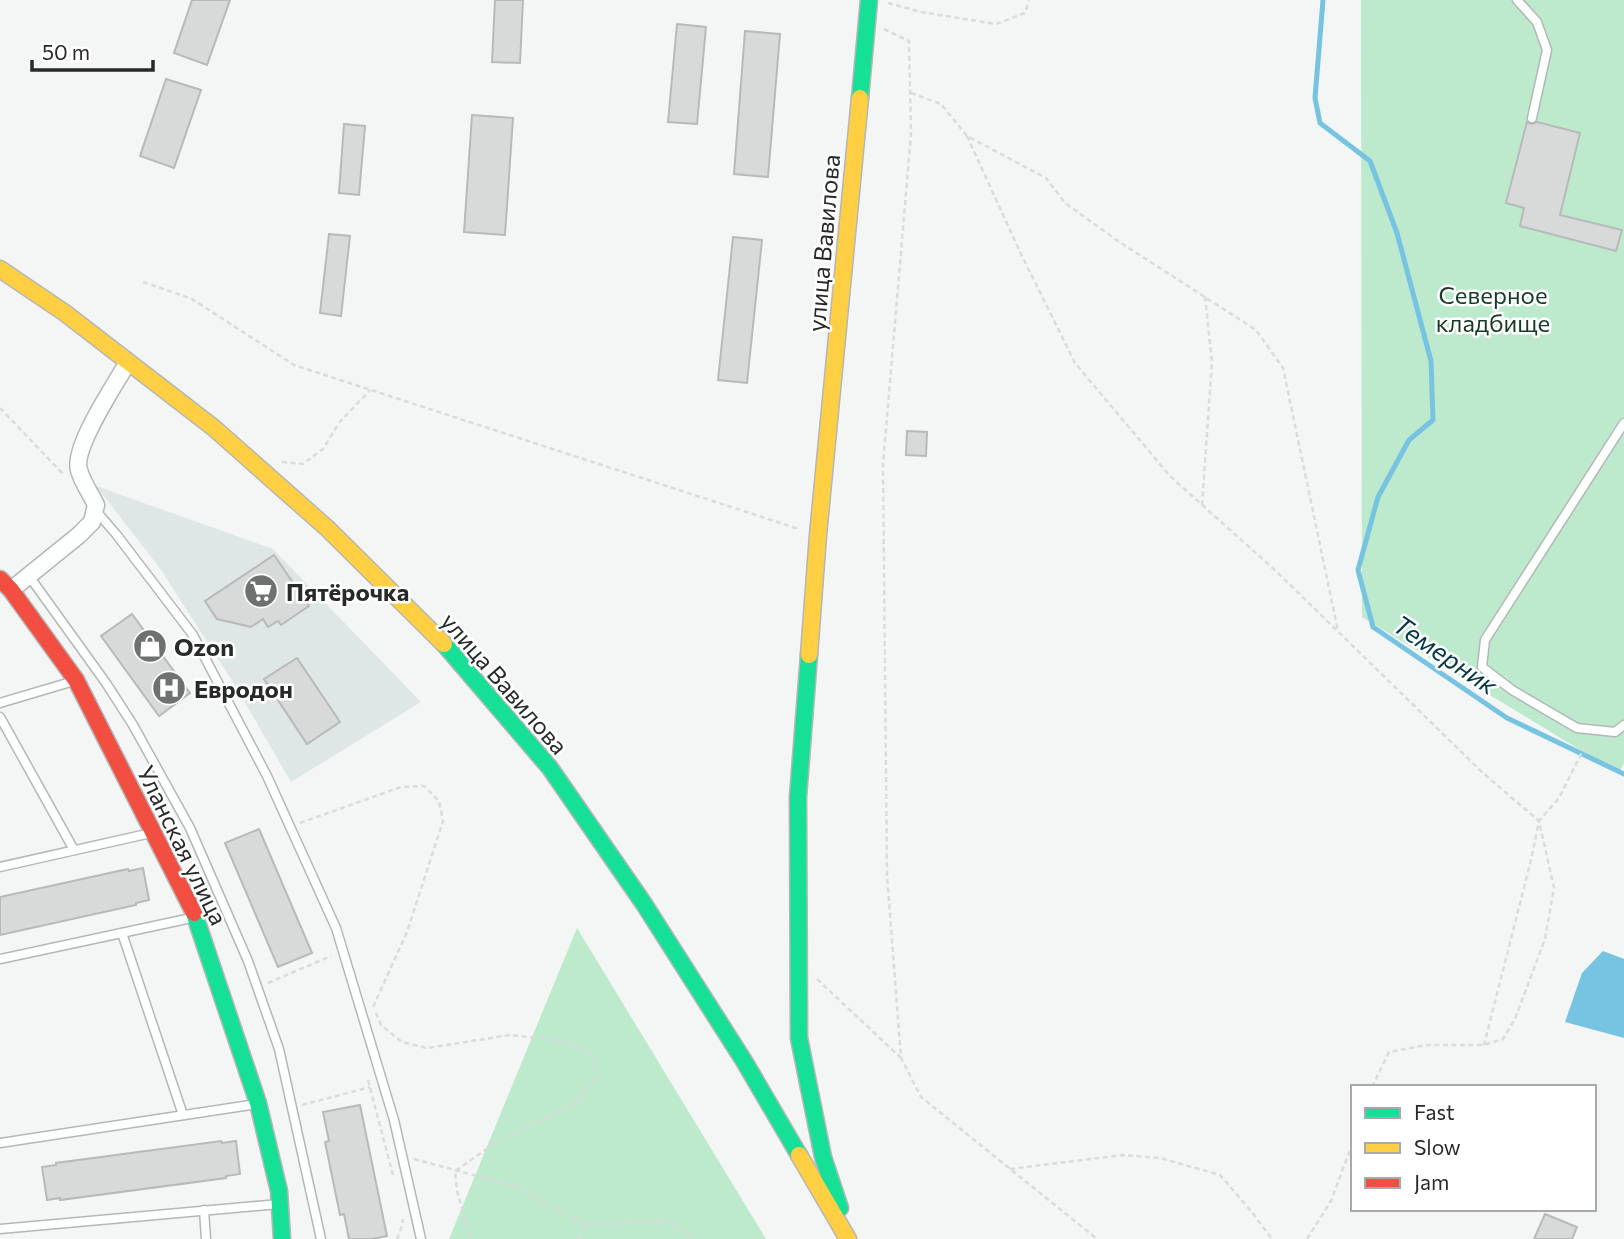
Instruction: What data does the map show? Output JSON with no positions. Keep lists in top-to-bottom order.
{
  "streets": {
    "street": ["улица Вавилова", "Уланская улица"]
  },
  "water": ["Темерник"],
  "parks": ["Северное кладбище"],
  "places": {
    "supermarket": ["Пятёрочка"],
    "shop": ["Ozon"],
    "hospital": ["Евродон"]
  },
  "legend": ["Fast", "Slow", "Jam"],
  "scale_bar": "50 m"
}
